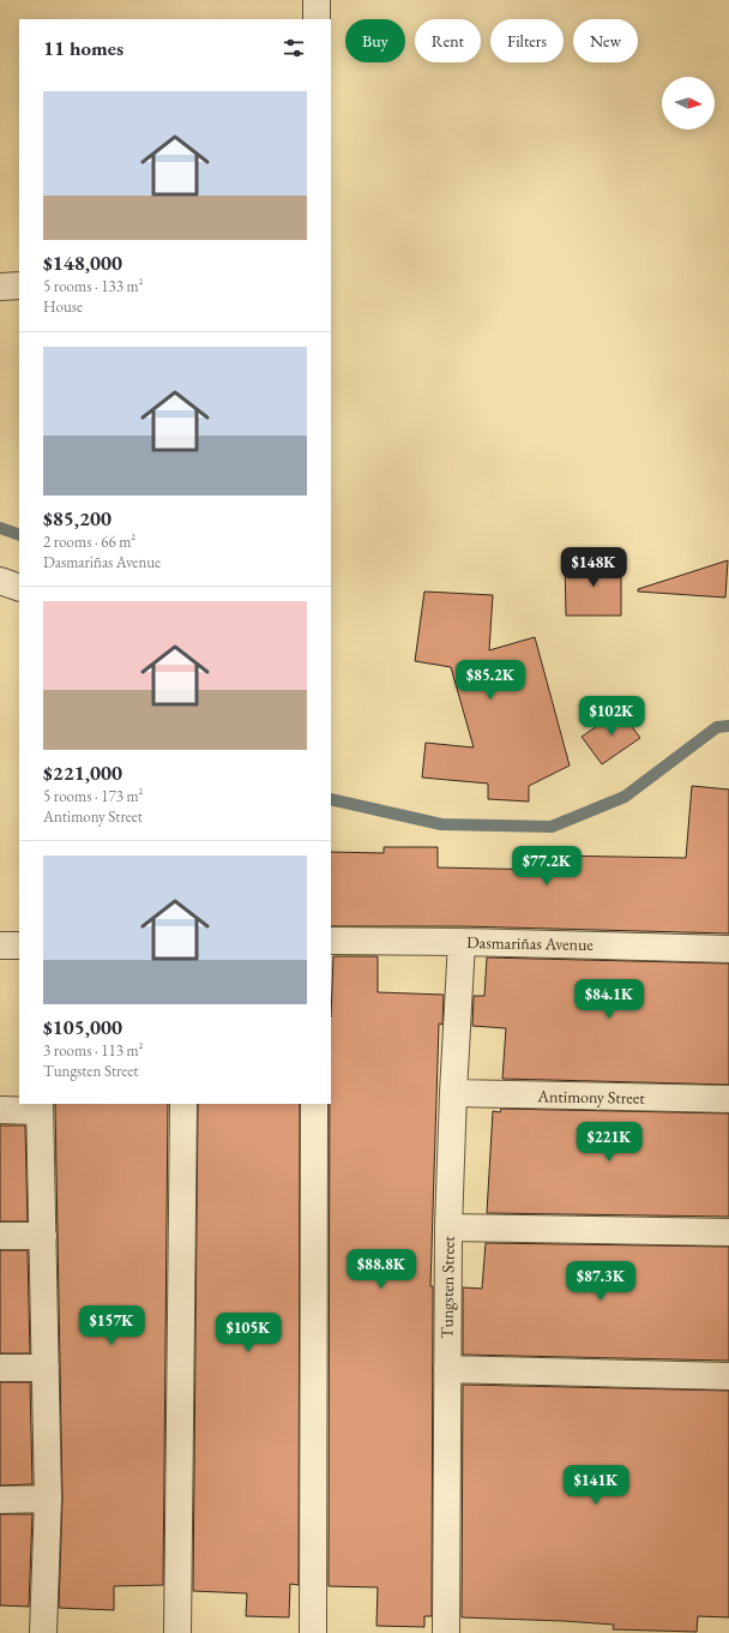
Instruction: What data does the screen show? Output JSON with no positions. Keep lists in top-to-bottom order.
{
  "streets": {
    "street": ["Dasmariñas Avenue", "Antimony Street", "Tungsten Street"]
  },
  "crossings": [
    ["Dasmariñas Avenue", "Tungsten Street"],
    ["Antimony Street", "Tungsten Street"]
  ],
  "north": "right",
  "page": {
    "chip": [
      "Buy",
      "Rent",
      "Filters",
      "New"
    ],
    "heading": "11 homes",
    "list": [
      {
        "name": "$148,000",
        "note": "5 rooms · 133 m² · House"
      },
      {
        "name": "$85,200",
        "note": "2 rooms · 66 m² · Dasmariñas Avenue"
      },
      {
        "name": "$221,000",
        "note": "5 rooms · 173 m² · Antimony Street"
      },
      {
        "name": "$105,000",
        "note": "3 rooms · 113 m² · Tungsten Street"
      }
    ],
    "price": [
      "$148K",
      "$85.2K",
      "$102K",
      "$77.2K",
      "$84.1K",
      "$221K",
      "$88.8K",
      "$87.3K",
      "$157K",
      "$105K",
      "$141K"
    ]
  }
}
